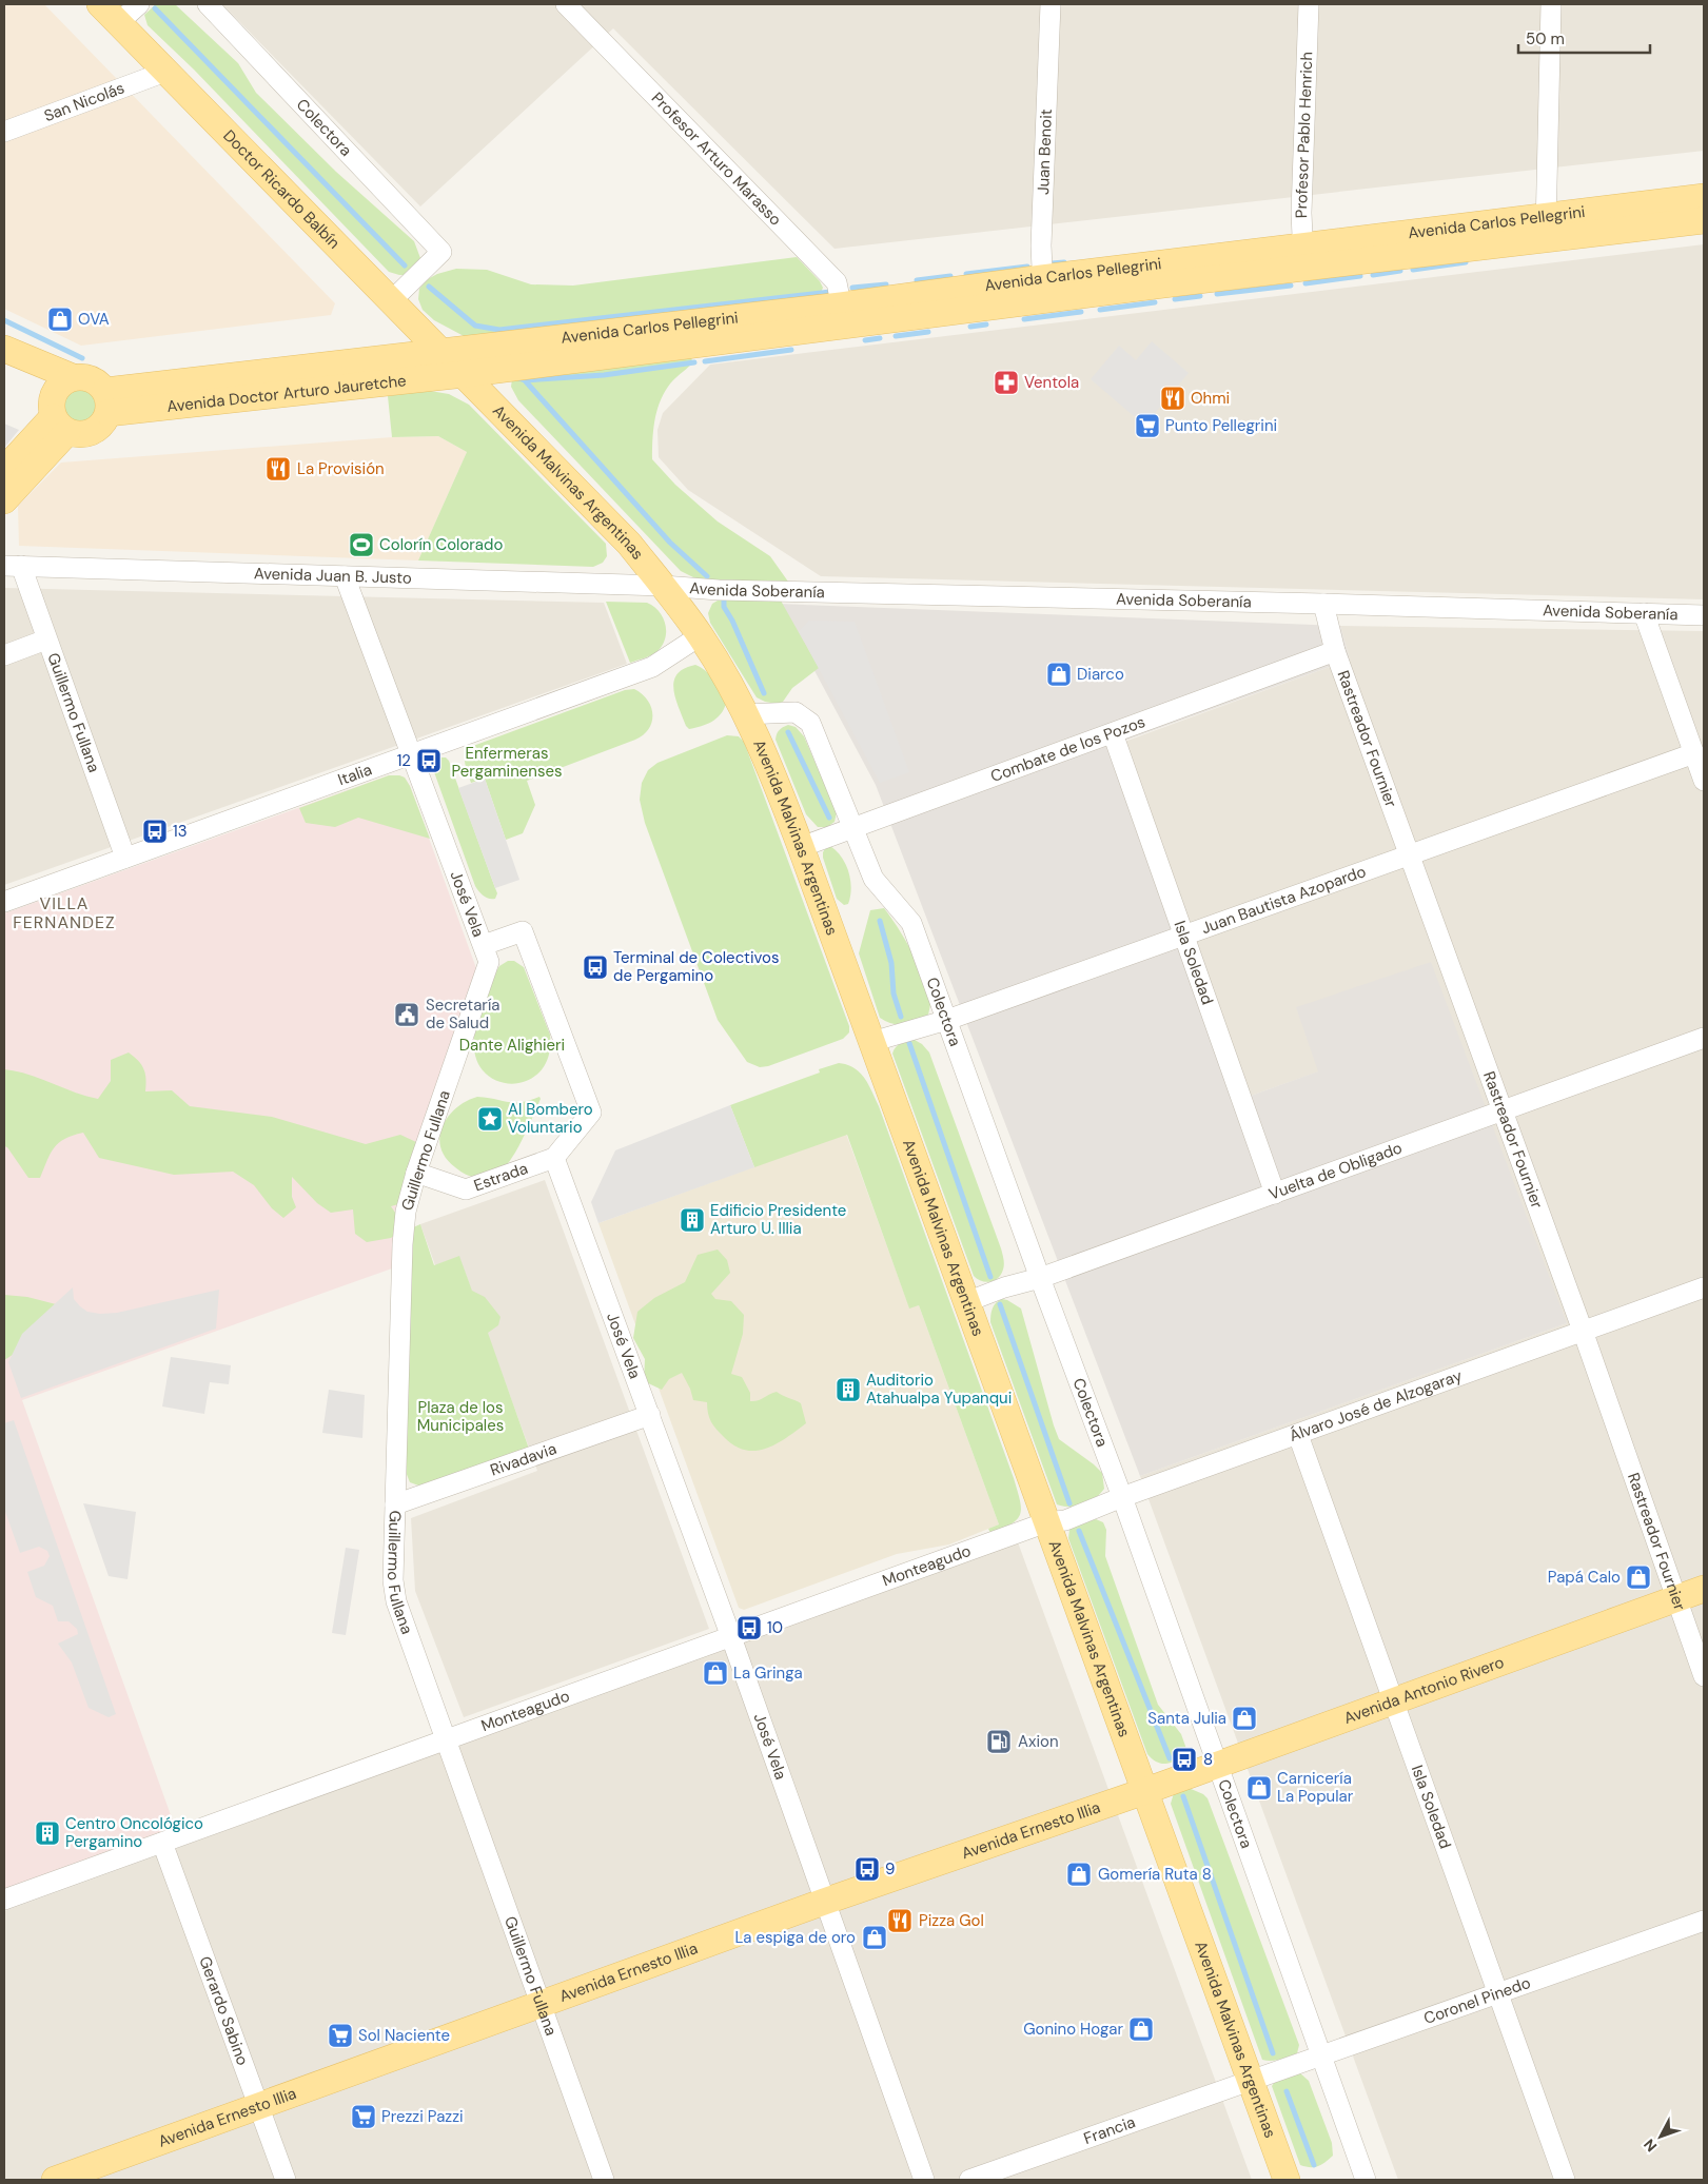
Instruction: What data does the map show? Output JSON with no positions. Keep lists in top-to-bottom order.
{
  "streets": {
    "main road": [
      "Doctor Ricardo Balbín",
      "Avenida Carlos Pellegrini",
      "Avenida Doctor Arturo Jauretche",
      "Avenida Malvinas Argentinas",
      "Avenida Antonio Rivero",
      "Avenida Ernesto Illia"
    ],
    "street": [
      "San Nicolás",
      "Colectora",
      "Profesor Pablo Henrich",
      "Juan Benoit",
      "Profesor Arturo Marasso",
      "Avenida Juan B. Justo",
      "Avenida Soberanía",
      "Guillermo Fullana",
      "Rastreador Fournier",
      "Combate de los Pozos",
      "Italia",
      "Juan Bautista Azopardo",
      "José Vela",
      "Isla Soledad",
      "Vuelta de Obligado",
      "Estrada",
      "Álvaro José de Alzogaray",
      "Rivadavia",
      "Monteagudo",
      "Coronel Pinedo",
      "Gerardo Sabino",
      "Francia"
    ]
  },
  "crossings": [
    ["San Nicolás", "Doctor Ricardo Balbín"],
    ["Colectora", "Doctor Ricardo Balbín"],
    ["Colectora", "Avenida Malvinas Argentinas"],
    ["Colectora", "Combate de los Pozos"],
    ["Colectora", "Juan Bautista Azopardo"],
    ["Colectora", "Vuelta de Obligado"],
    ["Colectora", "Álvaro José de Alzogaray"],
    ["Colectora", "Avenida Antonio Rivero"],
    ["Colectora", "Coronel Pinedo"],
    ["Profesor Pablo Henrich", "Avenida Carlos Pellegrini"],
    ["Juan Benoit", "Avenida Carlos Pellegrini"],
    ["Profesor Arturo Marasso", "Avenida Carlos Pellegrini"],
    ["Doctor Ricardo Balbín", "Avenida Carlos Pellegrini"],
    ["Doctor Ricardo Balbín", "Avenida Doctor Arturo Jauretche"],
    ["Doctor Ricardo Balbín", "Avenida Malvinas Argentinas"],
    ["Avenida Carlos Pellegrini", "Avenida Doctor Arturo Jauretche"],
    ["Avenida Carlos Pellegrini", "Avenida Malvinas Argentinas"],
    ["Avenida Doctor Arturo Jauretche", "Avenida Malvinas Argentinas"],
    ["Avenida Malvinas Argentinas", "Avenida Juan B. Justo"],
    ["Avenida Malvinas Argentinas", "Avenida Soberanía"],
    ["Avenida Malvinas Argentinas", "Combate de los Pozos"],
    ["Avenida Malvinas Argentinas", "Italia"],
    ["Avenida Malvinas Argentinas", "Juan Bautista Azopardo"],
    ["Avenida Malvinas Argentinas", "Vuelta de Obligado"],
    ["Avenida Malvinas Argentinas", "Álvaro José de Alzogaray"],
    ["Avenida Malvinas Argentinas", "Monteagudo"],
    ["Avenida Malvinas Argentinas", "Avenida Antonio Rivero"],
    ["Avenida Malvinas Argentinas", "Avenida Ernesto Illia"],
    ["Avenida Malvinas Argentinas", "Coronel Pinedo"],
    ["Avenida Malvinas Argentinas", "Francia"],
    ["Avenida Juan B. Justo", "Avenida Soberanía"],
    ["Avenida Juan B. Justo", "Guillermo Fullana"],
    ["Avenida Juan B. Justo", "José Vela"],
    ["Avenida Soberanía", "Rastreador Fournier"],
    ["Guillermo Fullana", "Italia"],
    ["Guillermo Fullana", "José Vela"],
    ["Guillermo Fullana", "Estrada"],
    ["Guillermo Fullana", "Rivadavia"],
    ["Guillermo Fullana", "Monteagudo"],
    ["Guillermo Fullana", "Avenida Ernesto Illia"],
    ["Rastreador Fournier", "Combate de los Pozos"],
    ["Rastreador Fournier", "Juan Bautista Azopardo"],
    ["Rastreador Fournier", "Vuelta de Obligado"],
    ["Rastreador Fournier", "Álvaro José de Alzogaray"],
    ["Rastreador Fournier", "Avenida Antonio Rivero"],
    ["Combate de los Pozos", "Isla Soledad"],
    ["Italia", "José Vela"],
    ["Juan Bautista Azopardo", "Isla Soledad"],
    ["José Vela", "Estrada"],
    ["José Vela", "Rivadavia"],
    ["José Vela", "Monteagudo"],
    ["José Vela", "Avenida Ernesto Illia"],
    ["Isla Soledad", "Vuelta de Obligado"],
    ["Isla Soledad", "Álvaro José de Alzogaray"],
    ["Isla Soledad", "Avenida Antonio Rivero"],
    ["Isla Soledad", "Coronel Pinedo"],
    ["Álvaro José de Alzogaray", "Monteagudo"],
    ["Monteagudo", "Gerardo Sabino"],
    ["Avenida Antonio Rivero", "Avenida Ernesto Illia"],
    ["Avenida Ernesto Illia", "Gerardo Sabino"],
    ["Coronel Pinedo", "Francia"]
  ],
  "districts": ["VILLA FERNANDEZ"],
  "parks": ["Enfermeras Pergaminenses", "Dante Alighieri", "Plaza de los Municipales"],
  "places": {
    "shop": [
      "OVA",
      "Diarco",
      "Papá Calo",
      "La Gringa",
      "Santa Julia",
      "Carnicería La Popular",
      "Gomería Ruta 8",
      "La espiga de oro",
      "Gonino Hogar"
    ],
    "pharmacy": ["Ventola"],
    "restaurant": ["Ohmi", "La Provisión", "Pizza Gol"],
    "supermarket": ["Punto Pellegrini", "Sol Naciente", "Prezzi Pazzi"],
    "sports": ["Colorín Colorado"],
    "bus stop": [
      "12",
      "13",
      "Terminal de Colectivos de Pergamino",
      "10",
      "8",
      "9"
    ],
    "public building": ["Secretaría de Salud"],
    "place": ["Al Bombero Voluntario"],
    "building": ["Edificio Presidente Arturo U. Illia", "Auditorio Atahualpa Yupanqui", "Centro Oncológico Pergamino"],
    "fuel station": ["Axion"]
  },
  "scale_bar": "50 m",
  "north": "bottom left"
}
